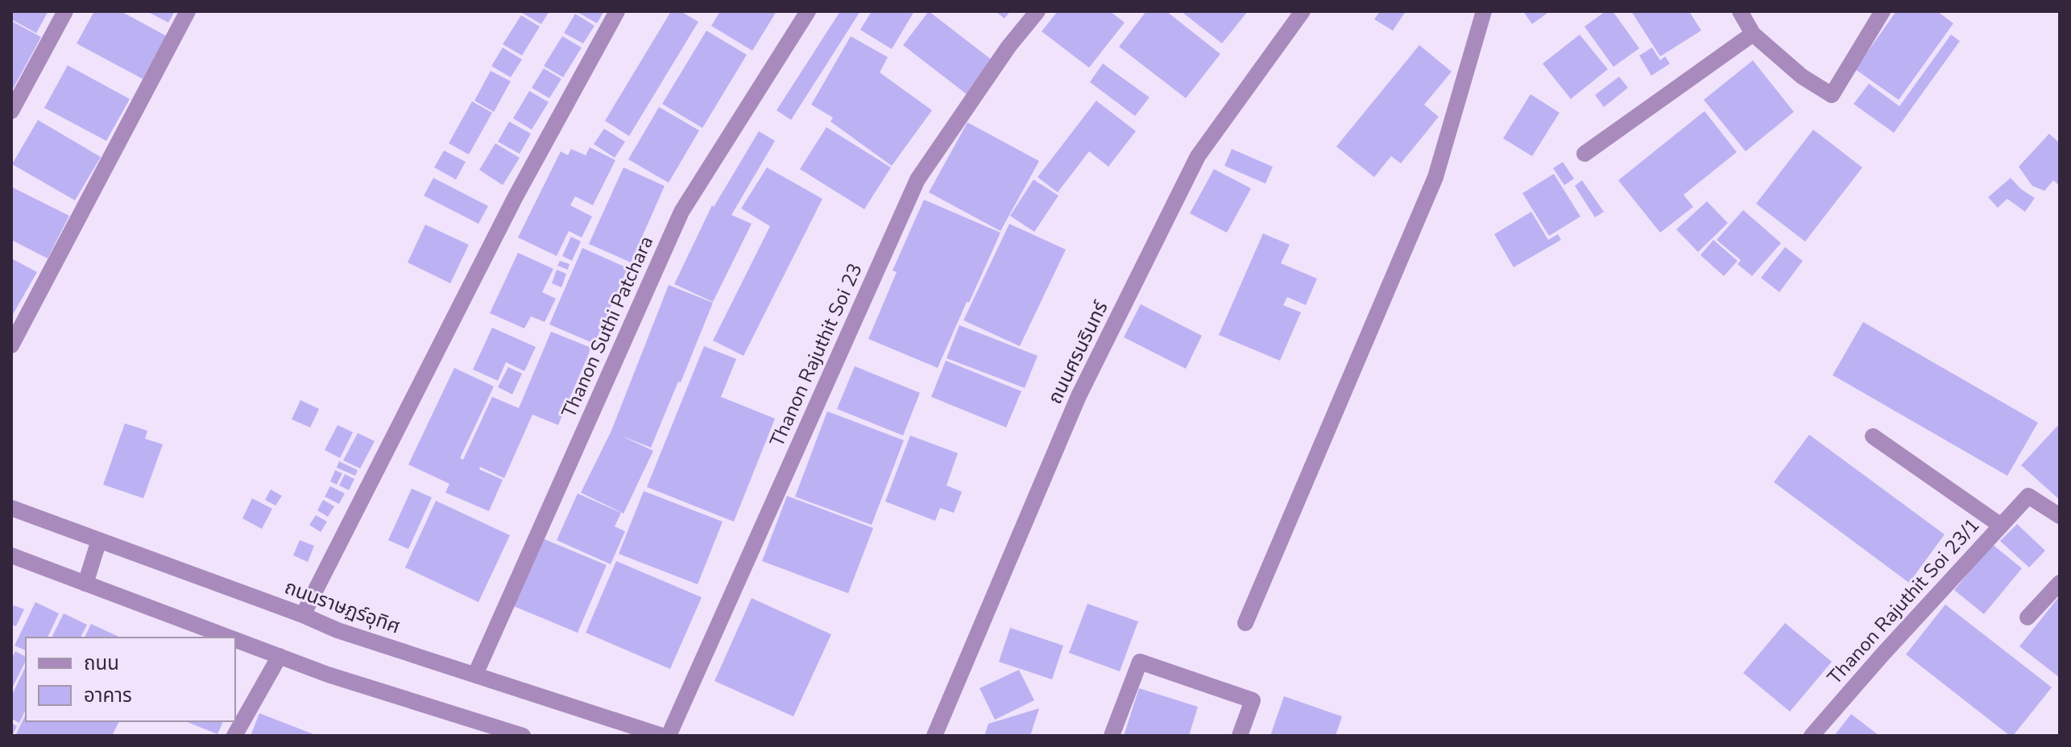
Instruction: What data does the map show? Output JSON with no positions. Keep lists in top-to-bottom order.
{
  "streets": {
    "street": [
      "Thanon Suthi Patchara",
      "ถนนศรนรินทร์",
      "Thanon Rajuthit Soi 23",
      "Thanon Rajuthit Soi 23/1",
      "ถนนราษฏร์อุทิศ"
    ]
  },
  "crossings": [
    ["Thanon Suthi Patchara", "ถนนราษฏร์อุทิศ"]
  ],
  "legend": ["ถนน", "อาคาร"]
}
